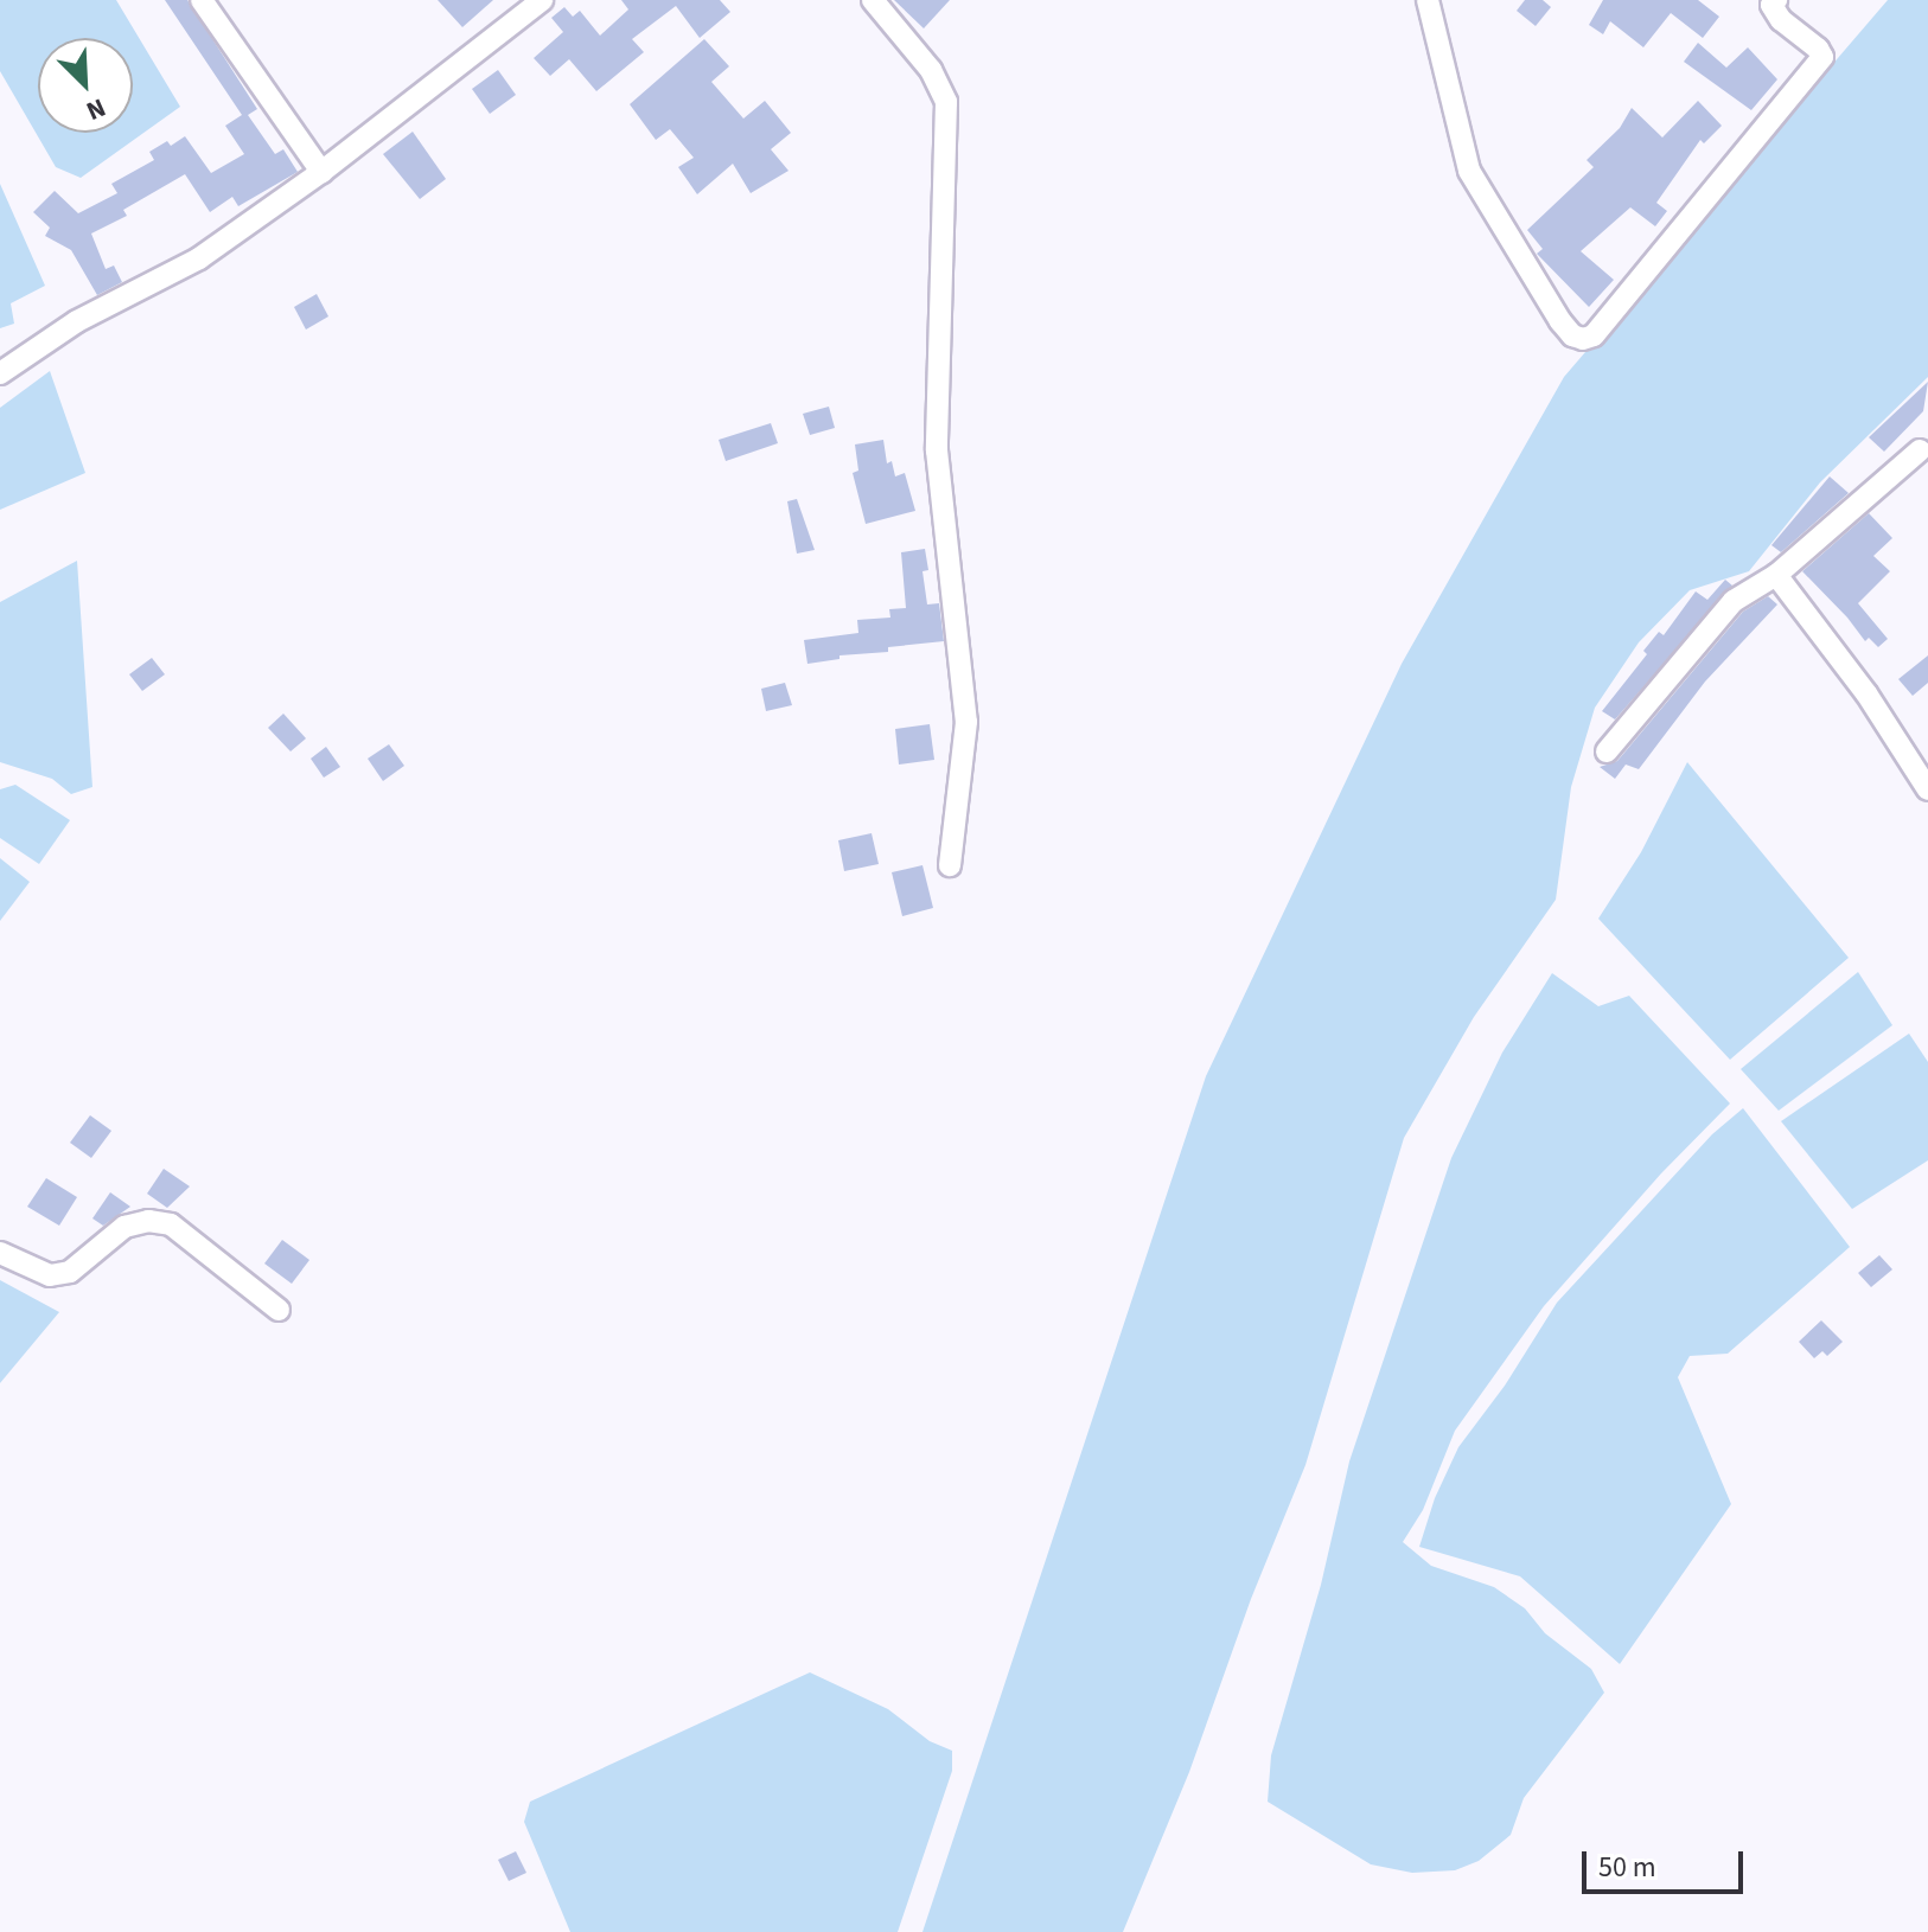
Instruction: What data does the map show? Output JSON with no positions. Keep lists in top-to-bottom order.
{
  "scale_bar": "50 m",
  "north": "bottom right"
}
